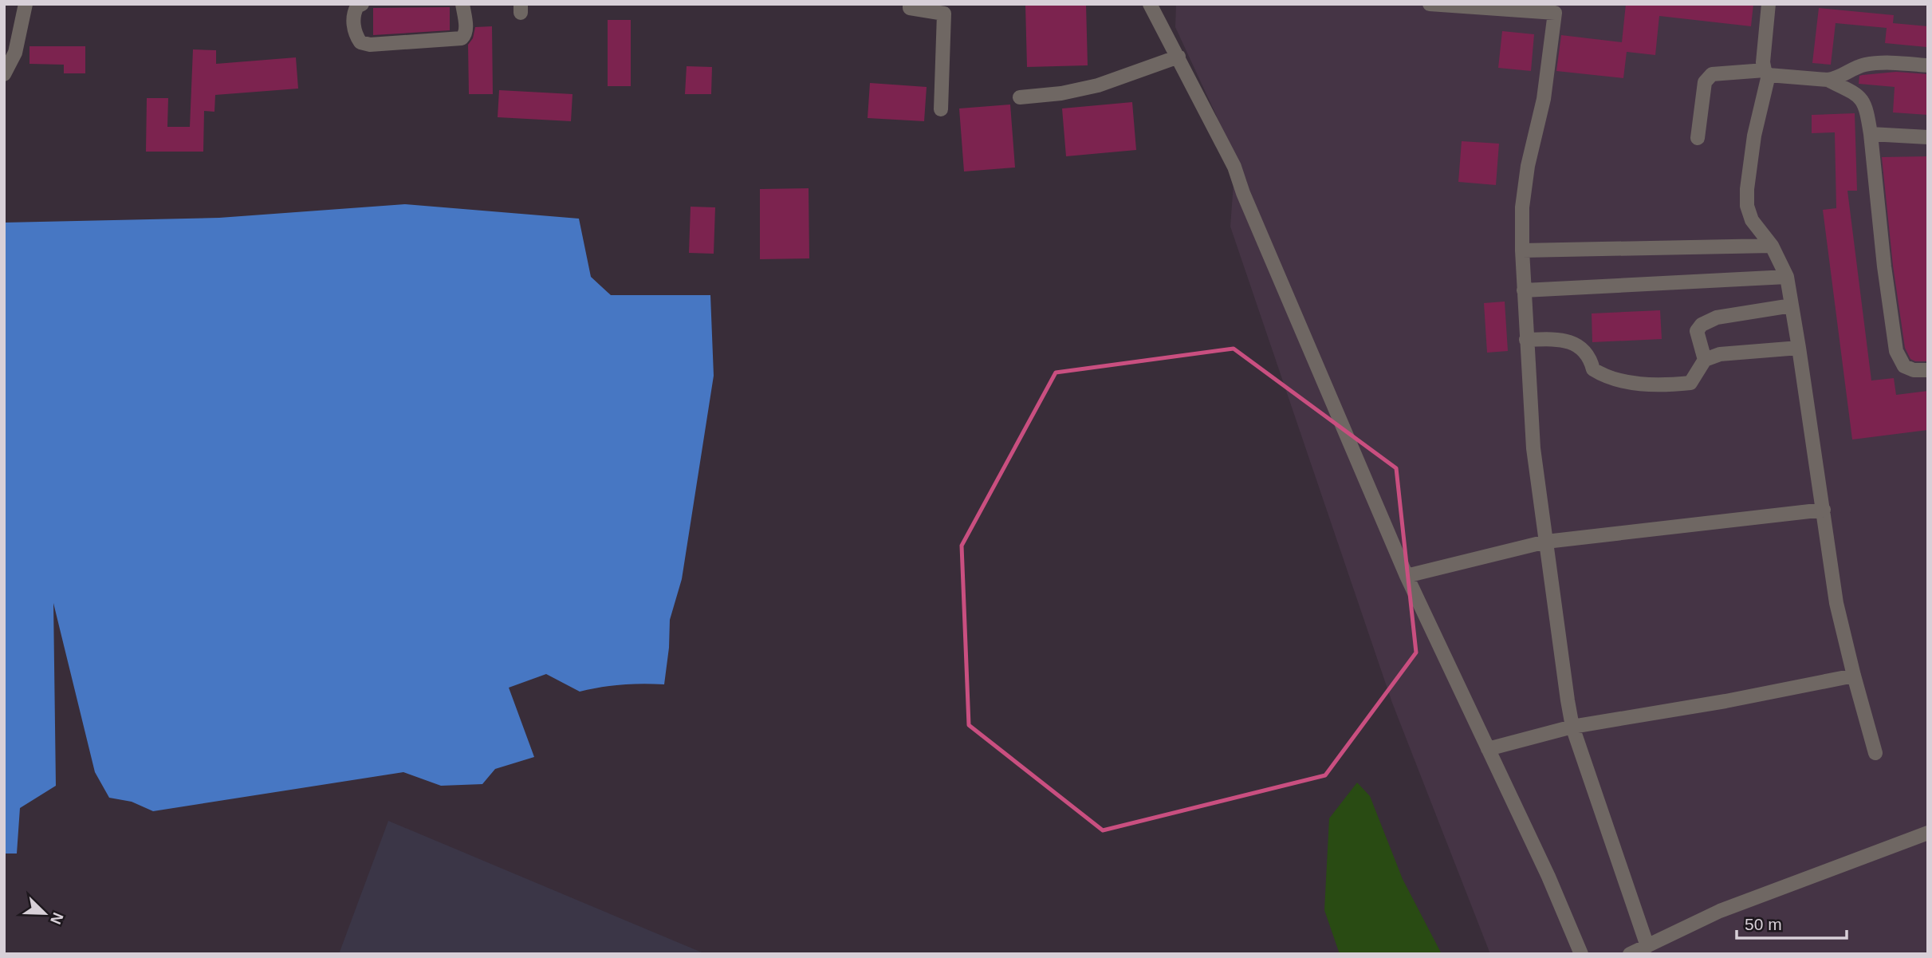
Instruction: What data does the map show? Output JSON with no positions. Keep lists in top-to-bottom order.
{
  "scale_bar": "50 m",
  "north": "bottom right"
}
